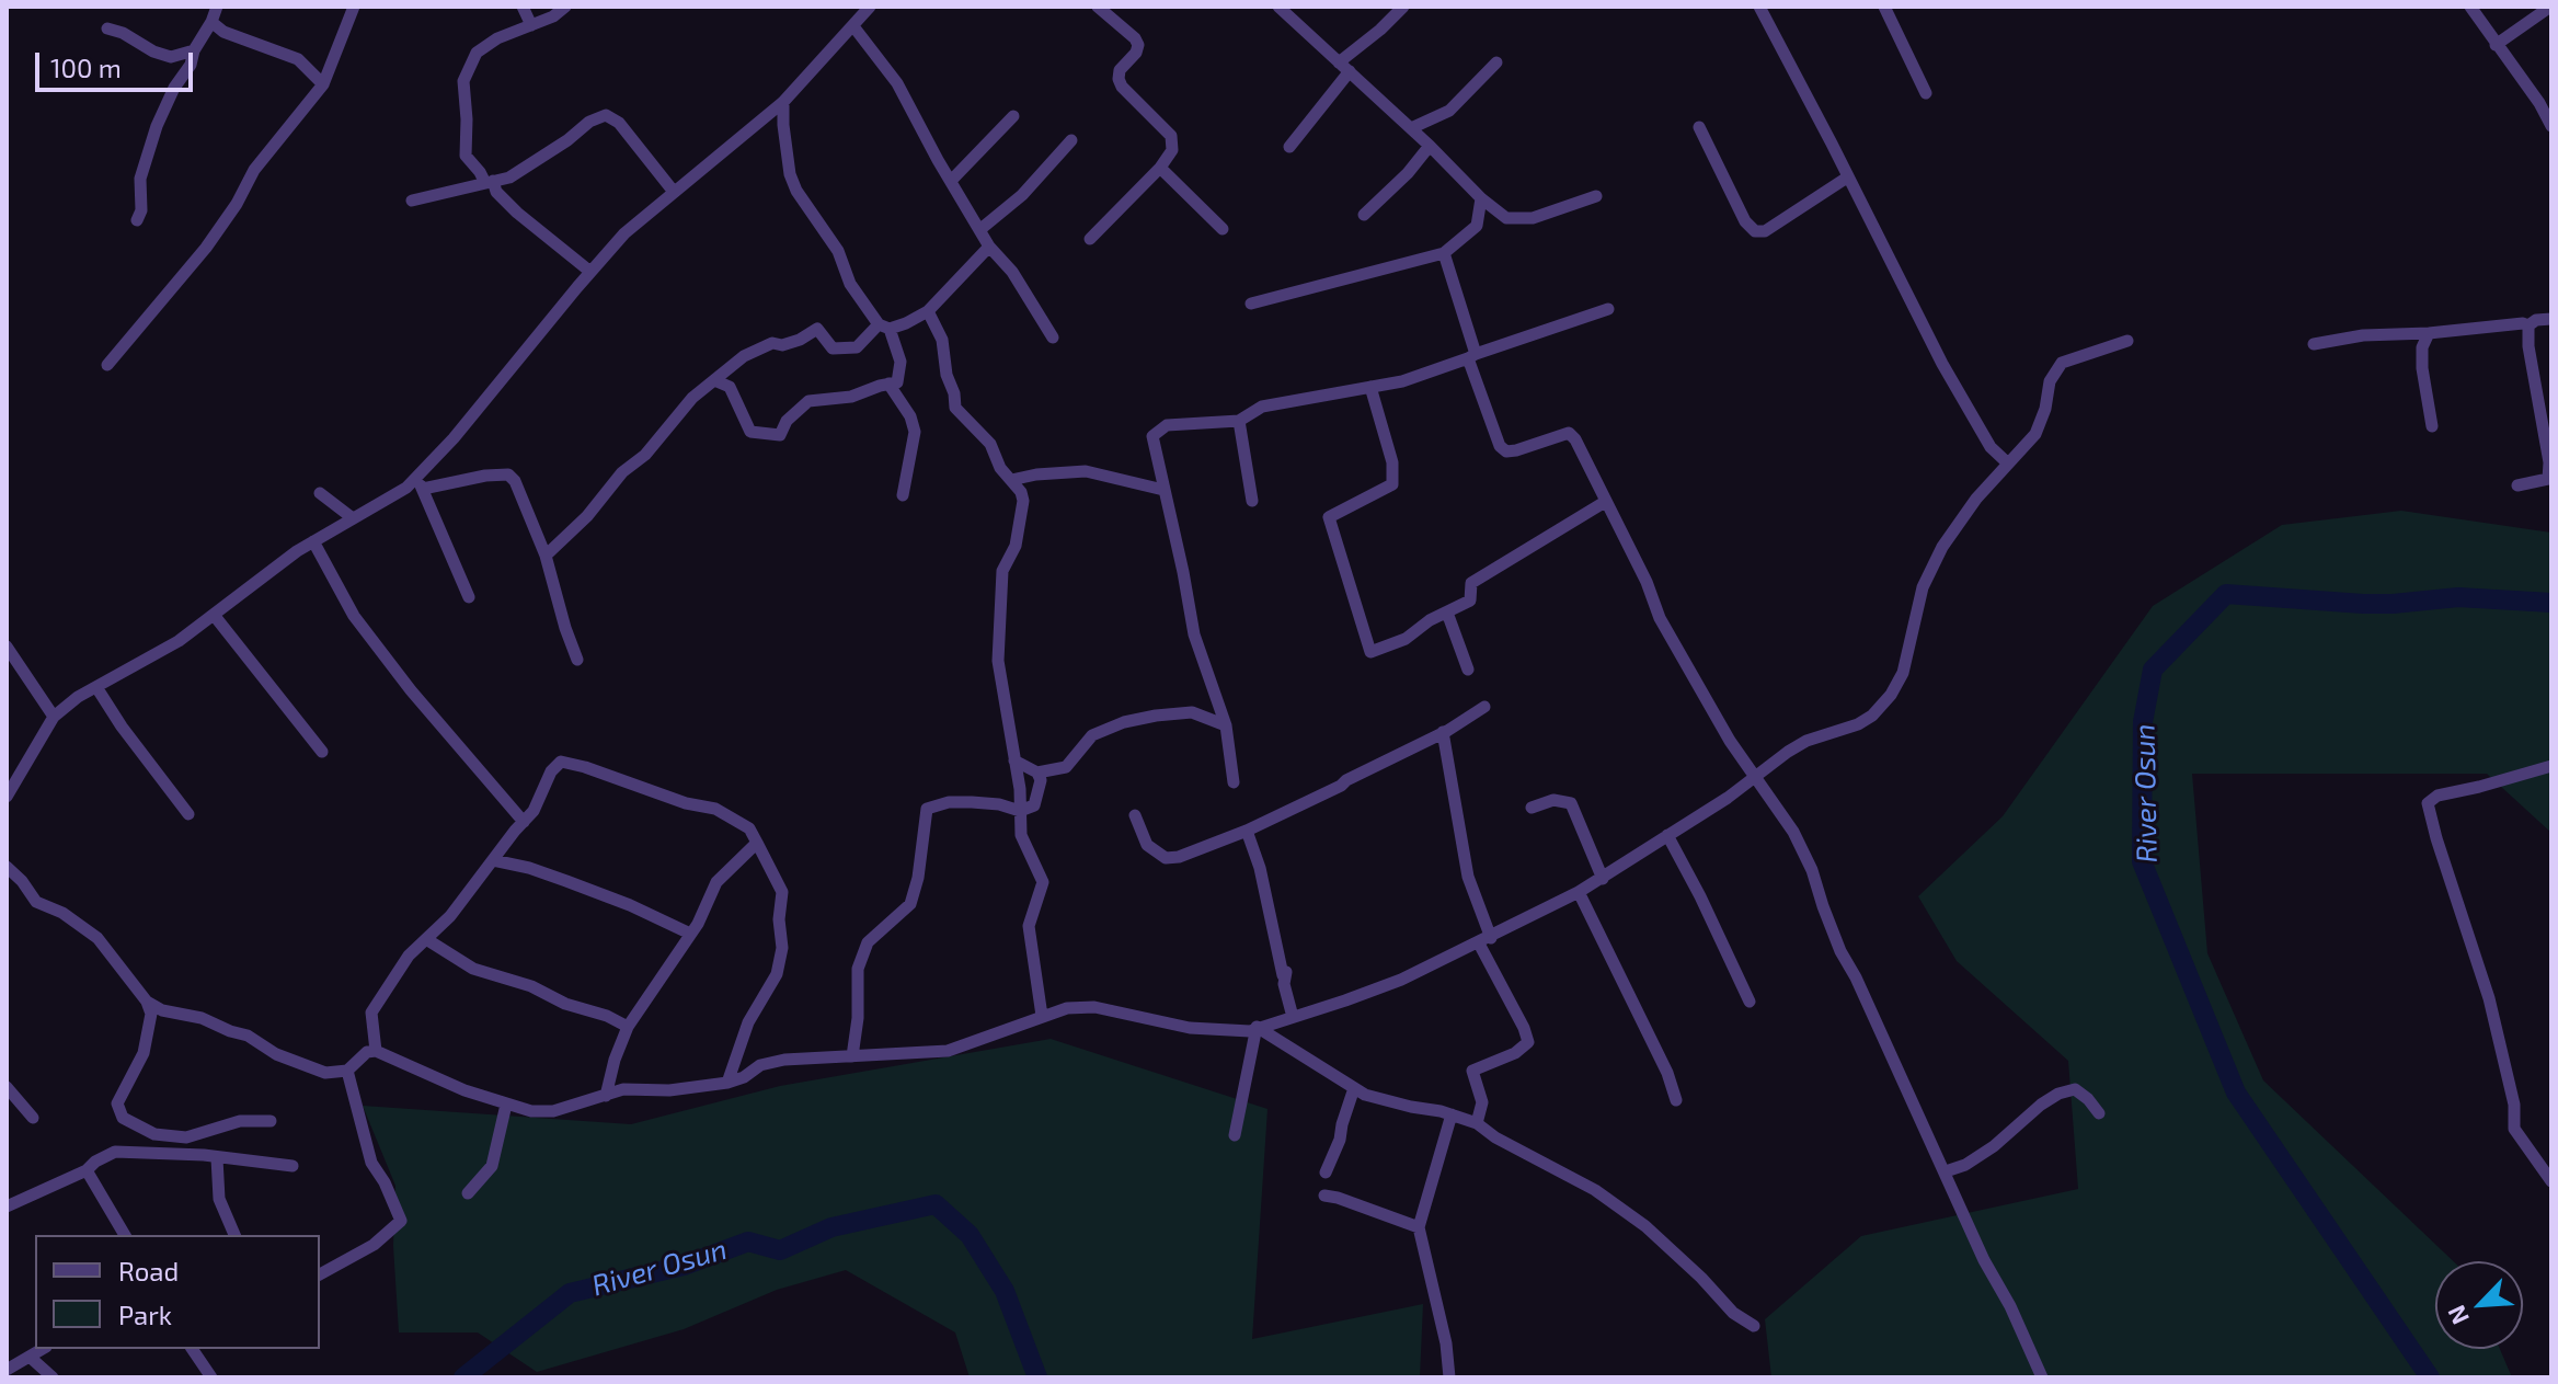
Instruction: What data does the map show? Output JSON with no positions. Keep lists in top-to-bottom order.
{
  "water": ["River Osun"],
  "legend": ["Road", "Park"],
  "scale_bar": "100 m",
  "north": "bottom left"
}
